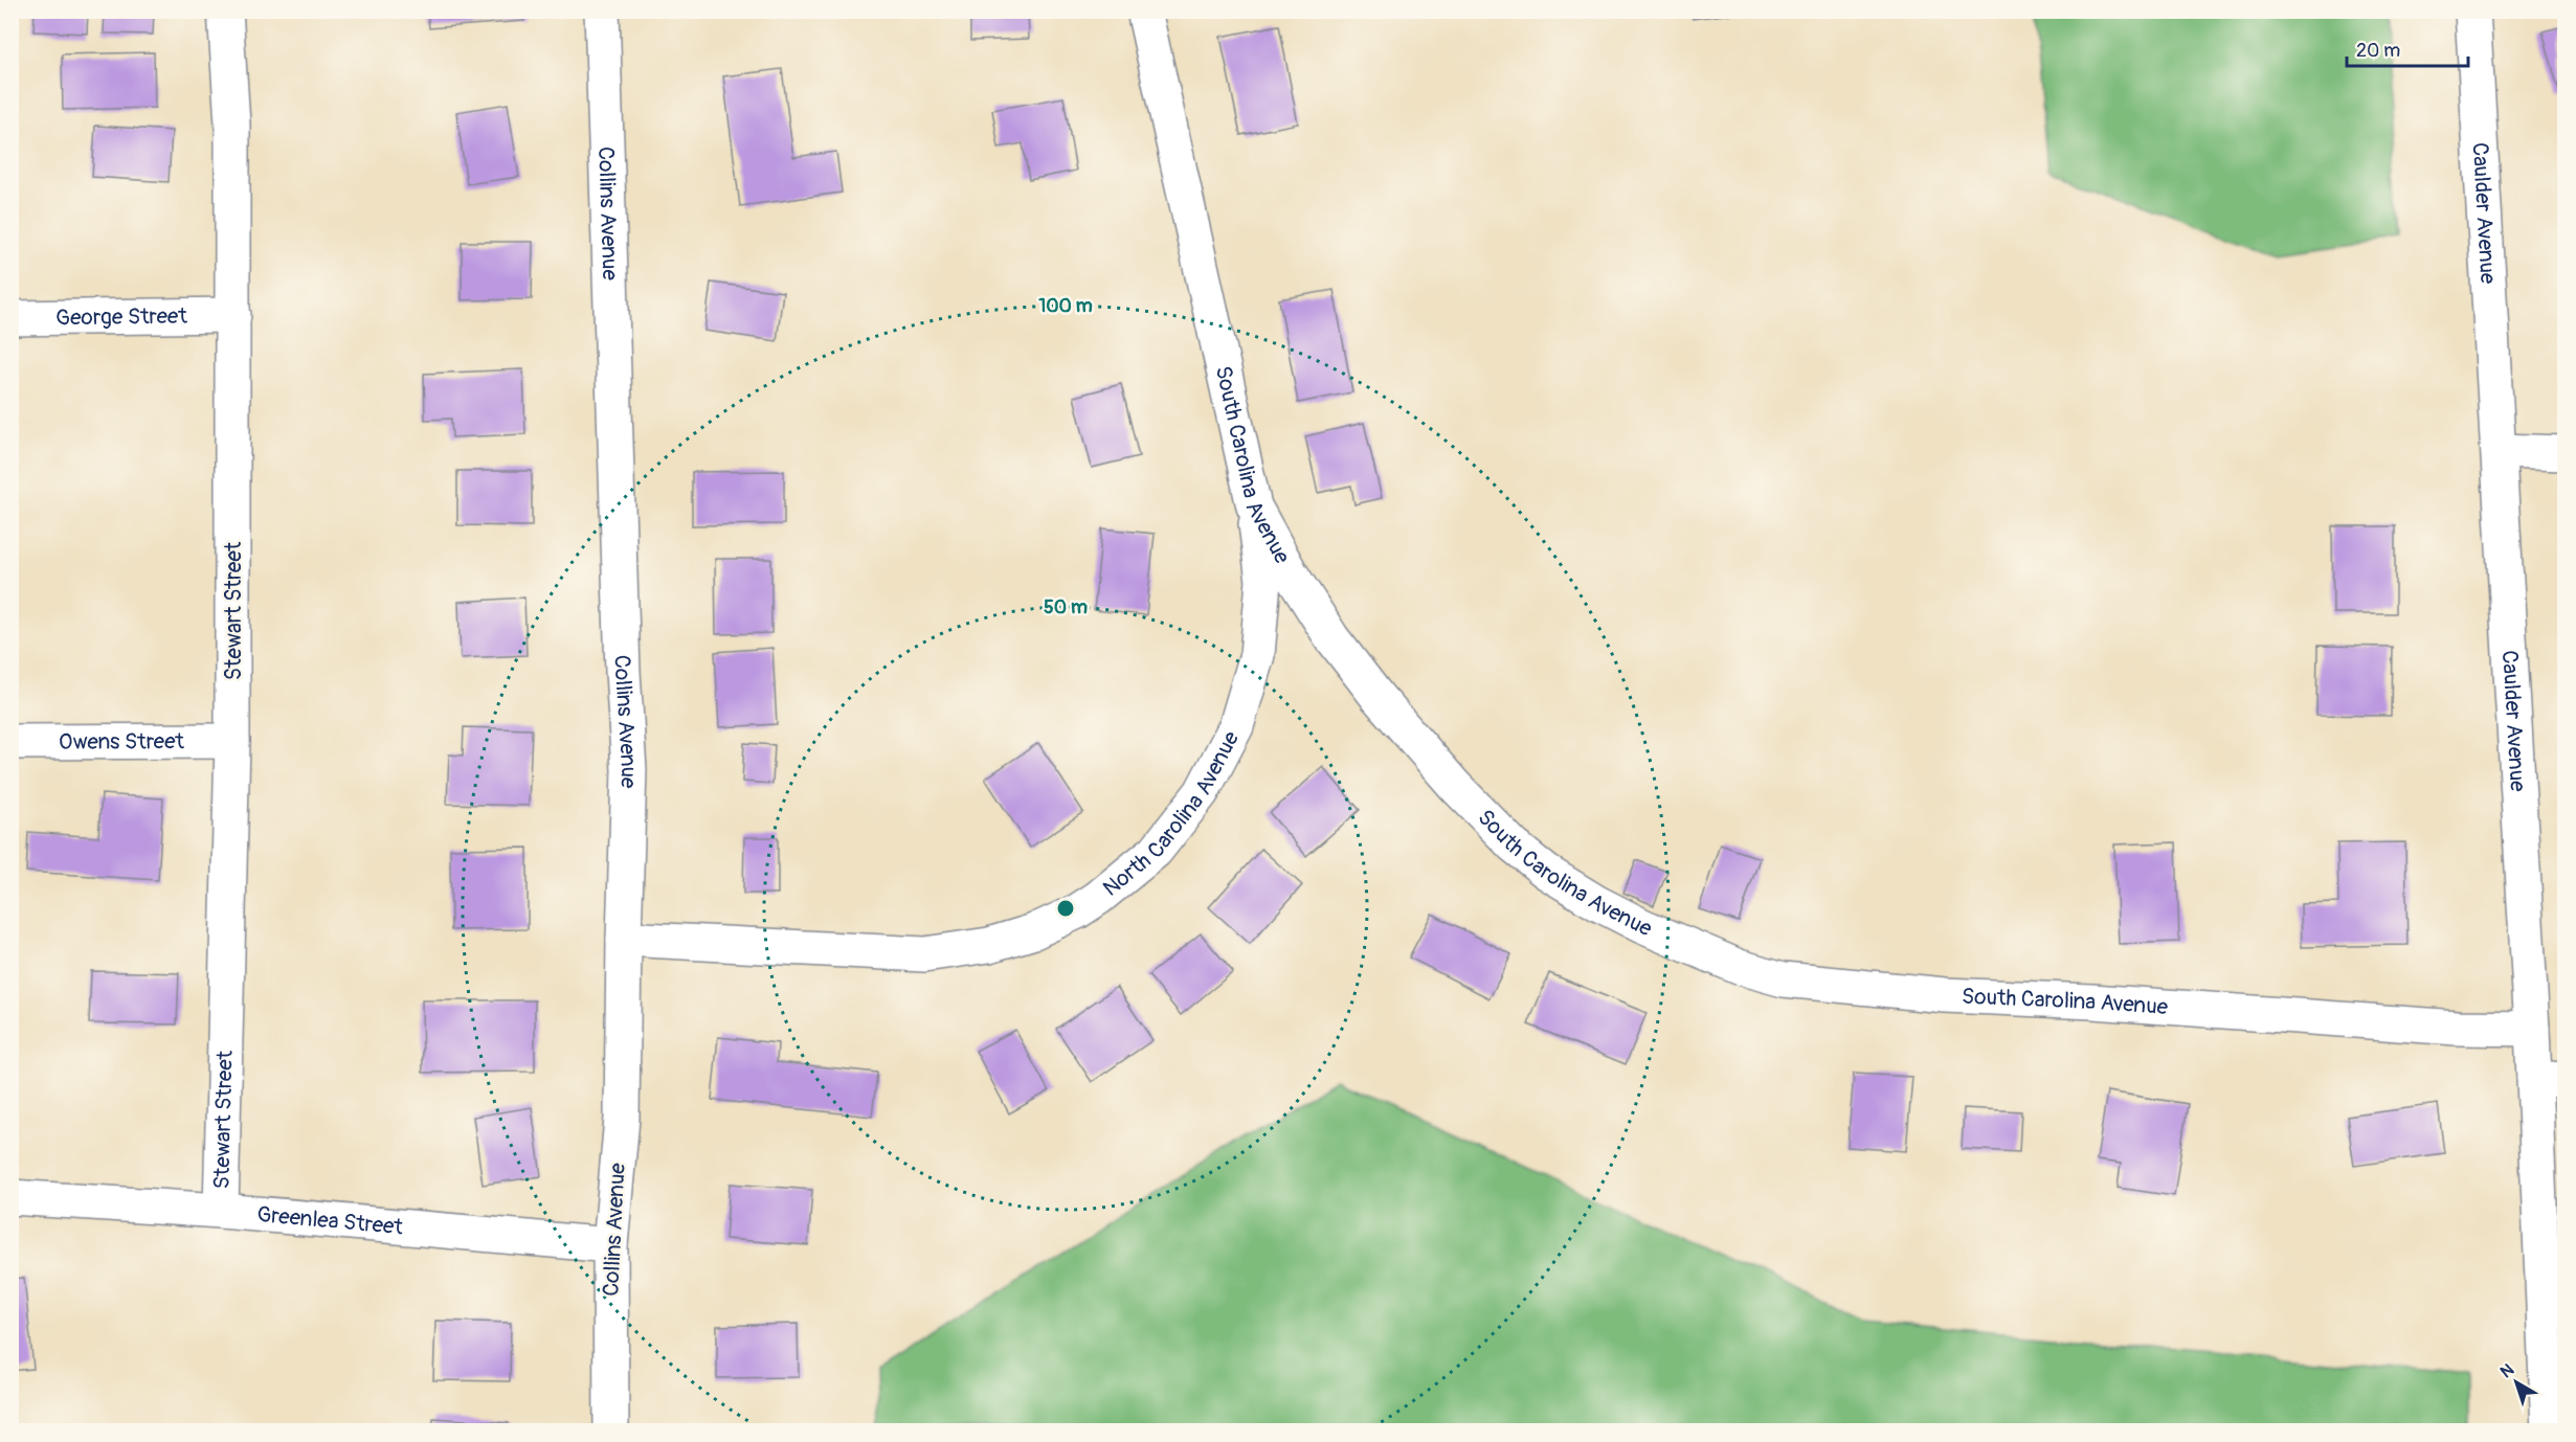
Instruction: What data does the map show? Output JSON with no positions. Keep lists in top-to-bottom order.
{
  "streets": {
    "street": [
      "Collins Avenue",
      "Caulder Avenue",
      "George Street",
      "South Carolina Avenue",
      "Stewart Street",
      "Owens Street",
      "North Carolina Avenue",
      "Greenlea Street"
    ]
  },
  "crossings": [
    ["Collins Avenue", "North Carolina Avenue"],
    ["Collins Avenue", "Greenlea Street"],
    ["Caulder Avenue", "South Carolina Avenue"],
    ["George Street", "Stewart Street"],
    ["South Carolina Avenue", "North Carolina Avenue"],
    ["Stewart Street", "Owens Street"],
    ["Stewart Street", "Greenlea Street"]
  ],
  "scale_bar": "20 m",
  "north": "top left",
  "rings": ["100 m", "50 m"]
}
